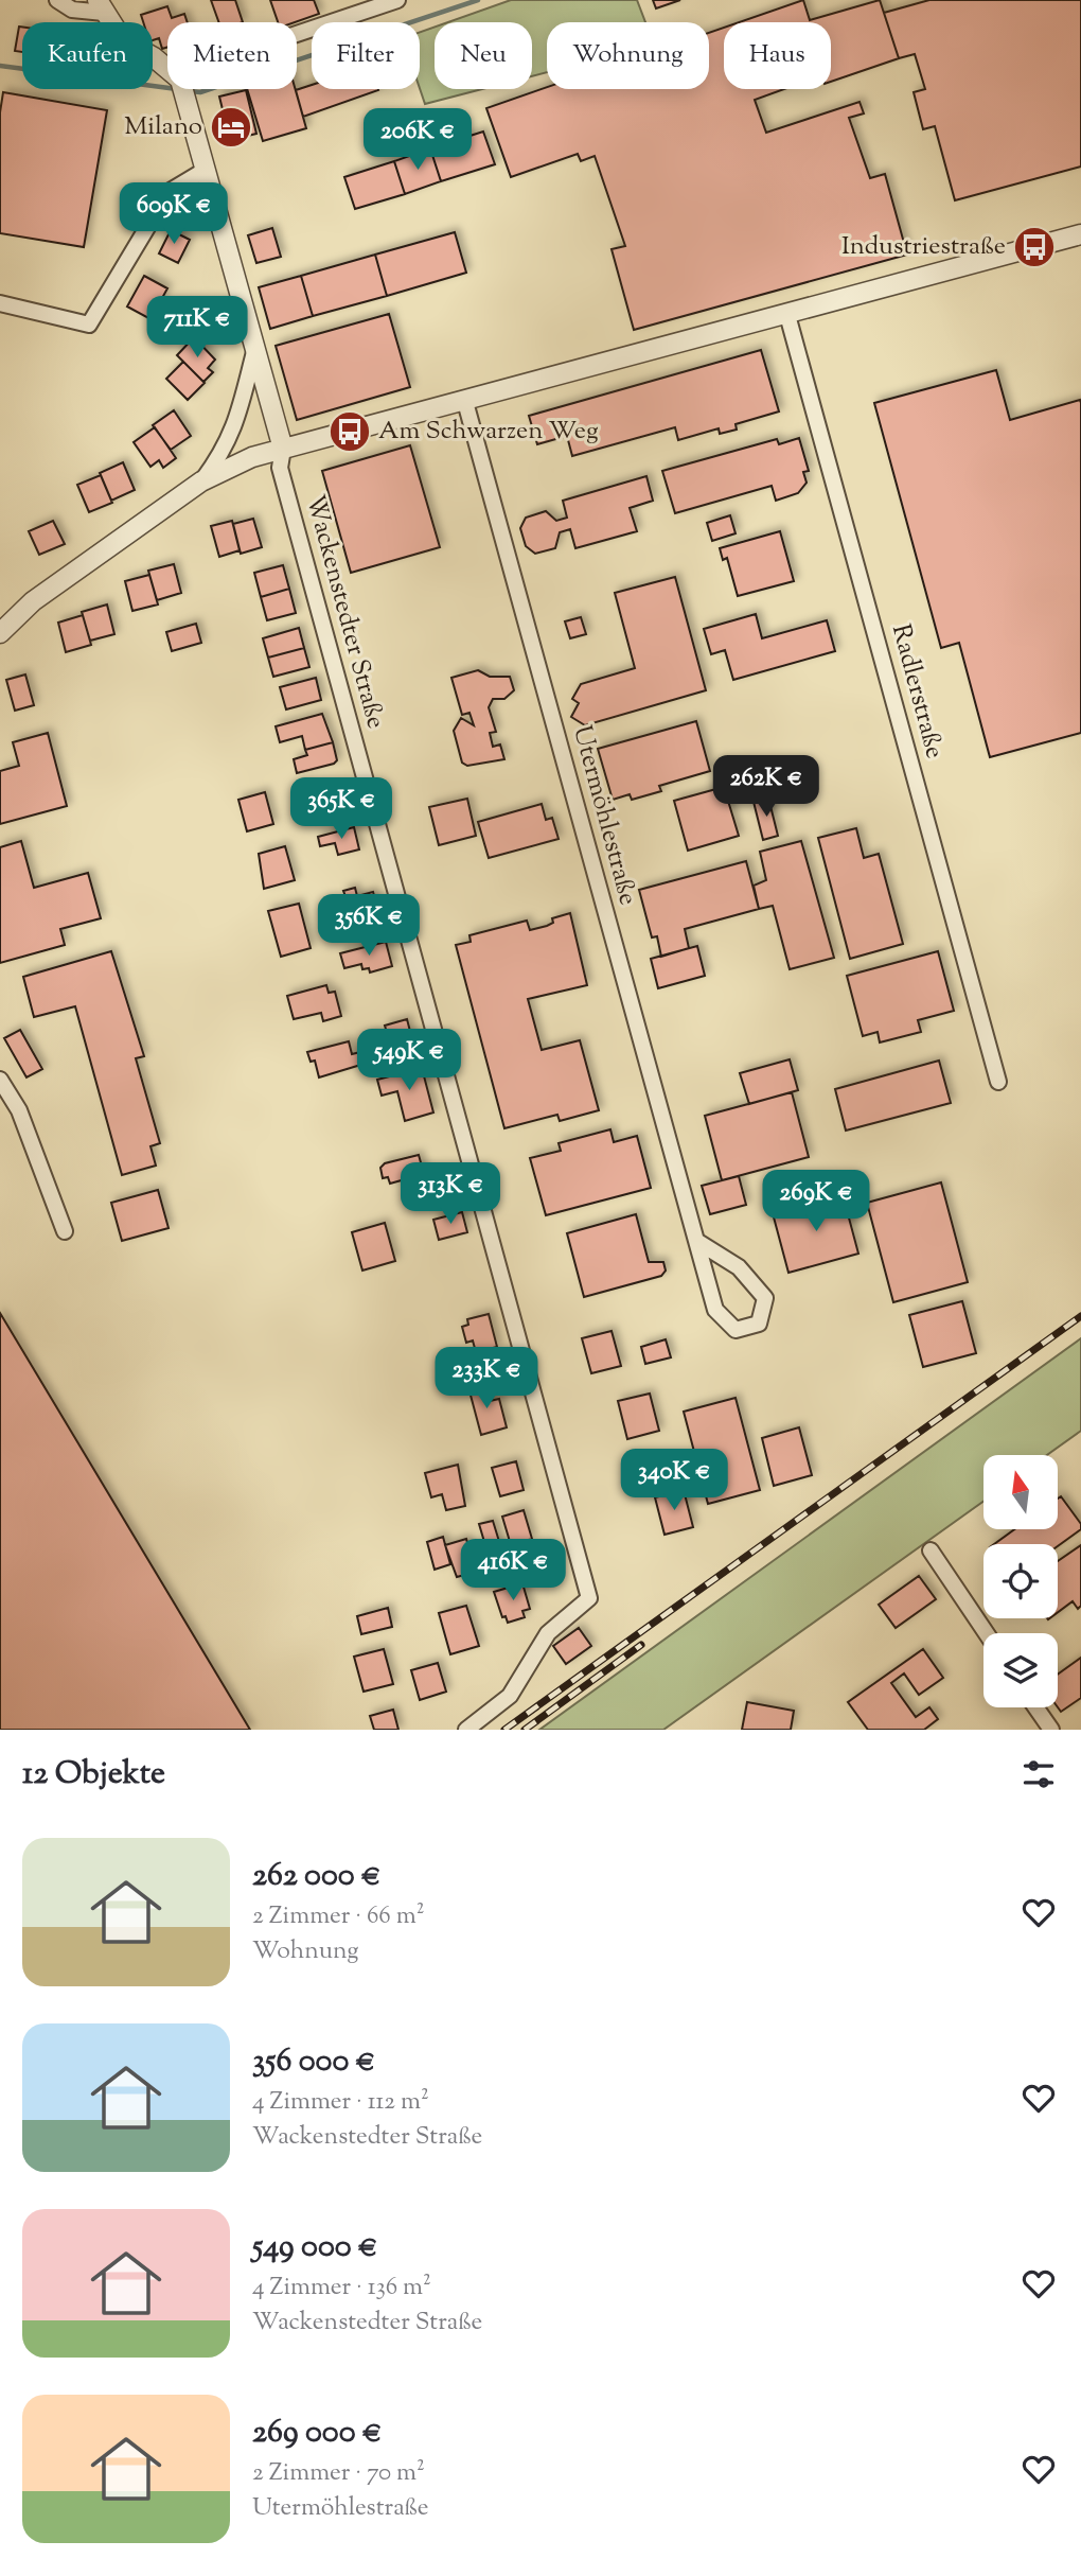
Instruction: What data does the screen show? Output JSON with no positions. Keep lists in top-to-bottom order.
{
  "streets": {
    "street": ["Wackenstedter Straße", "Radlerstraße", "Utermöhlestraße"]
  },
  "places": {
    "hotel": ["Milano"],
    "bus stop": ["Industriestraße", "Am Schwarzen Weg"]
  },
  "north": "top",
  "page": {
    "chip": [
      "Kaufen",
      "Mieten",
      "Filter",
      "Neu",
      "Wohnung",
      "Haus"
    ],
    "price": [
      "206K €",
      "609K €",
      "711K €",
      "262K €",
      "365K €",
      "356K €",
      "549K €",
      "313K €",
      "269K €",
      "233K €",
      "340K €",
      "416K €"
    ],
    "heading": "12 Objekte",
    "list": [
      {
        "name": "262 000 €",
        "note": "2 Zimmer · 66 m² · Wohnung"
      },
      {
        "name": "356 000 €",
        "note": "4 Zimmer · 112 m² · Wackenstedter Straße"
      },
      {
        "name": "549 000 €",
        "note": "4 Zimmer · 136 m² · Wackenstedter Straße"
      },
      {
        "name": "269 000 €",
        "note": "2 Zimmer · 70 m² · Utermöhlestraße"
      }
    ]
  }
}
